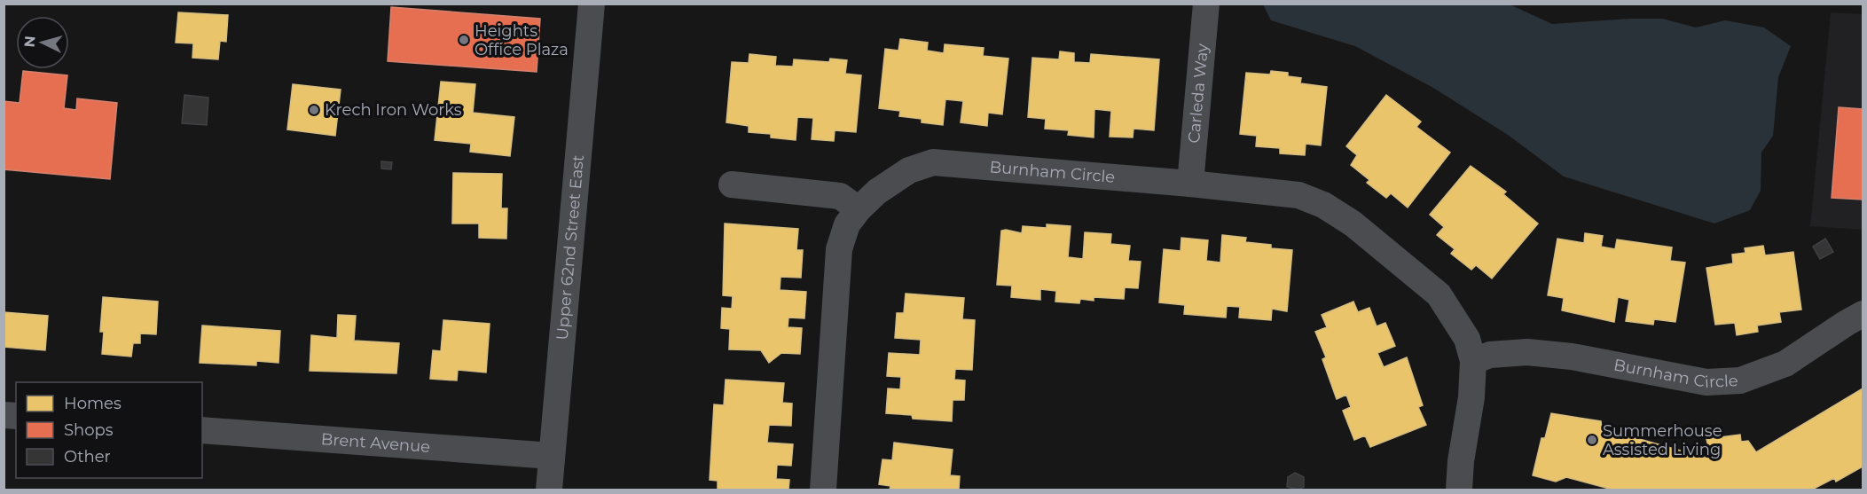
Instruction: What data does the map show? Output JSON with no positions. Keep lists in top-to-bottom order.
{
  "streets": {
    "street": [
      "Carleda Way",
      "Burnham Circle",
      "Upper 62nd Street East",
      "Brent Avenue"
    ]
  },
  "crossings": [
    ["Carleda Way", "Burnham Circle"],
    ["Upper 62nd Street East", "Brent Avenue"]
  ],
  "places": ["Heights Office Plaza", "Krech Iron Works", "Summerhouse Assisted Living"],
  "legend": ["Homes", "Shops", "Other"],
  "north": "left"
}
